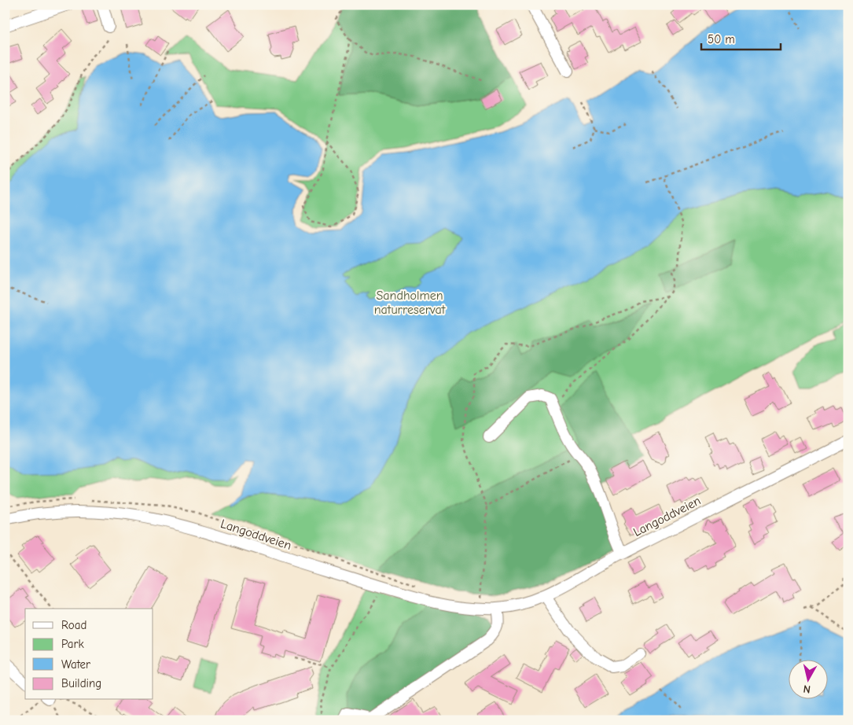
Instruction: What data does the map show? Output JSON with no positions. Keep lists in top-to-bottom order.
{
  "streets": {
    "street": ["Langoddveien"]
  },
  "parks": ["Sandholmen naturreservat"],
  "legend": [
    "Road",
    "Park",
    "Water",
    "Building"
  ],
  "scale_bar": "50 m",
  "north": "bottom"
}
